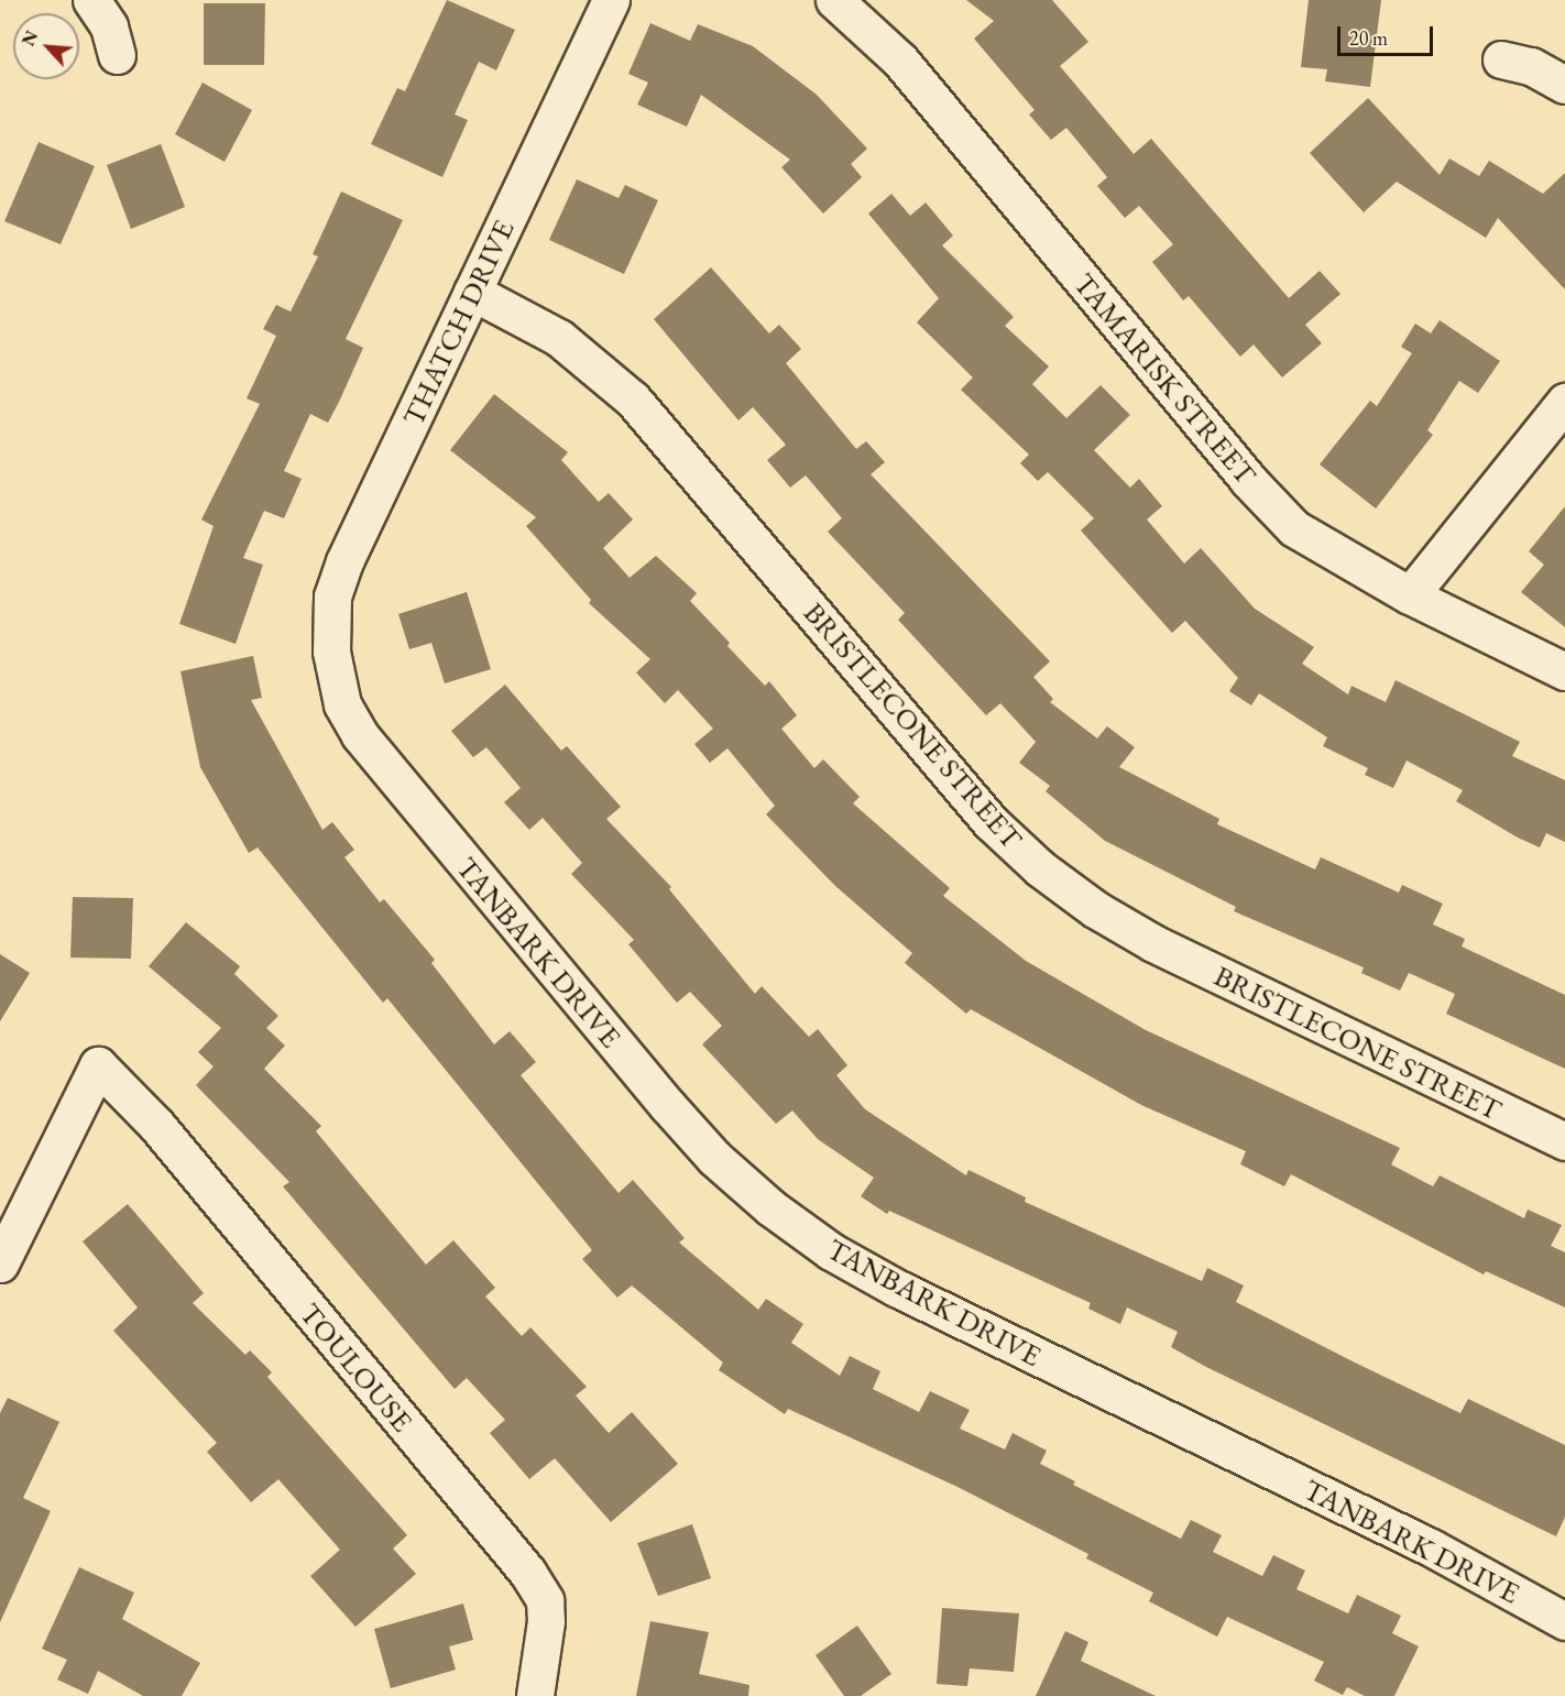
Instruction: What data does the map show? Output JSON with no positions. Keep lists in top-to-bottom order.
{
  "streets": {
    "street": [
      "THATCH DRIVE",
      "TAMARISK STREET",
      "BRISTLECONE STREET",
      "TANBARK DRIVE",
      "TOULOUSE"
    ]
  },
  "crossings": [
    ["THATCH DRIVE", "BRISTLECONE STREET"],
    ["THATCH DRIVE", "TANBARK DRIVE"]
  ],
  "scale_bar": "20 m",
  "north": "top left"
}
